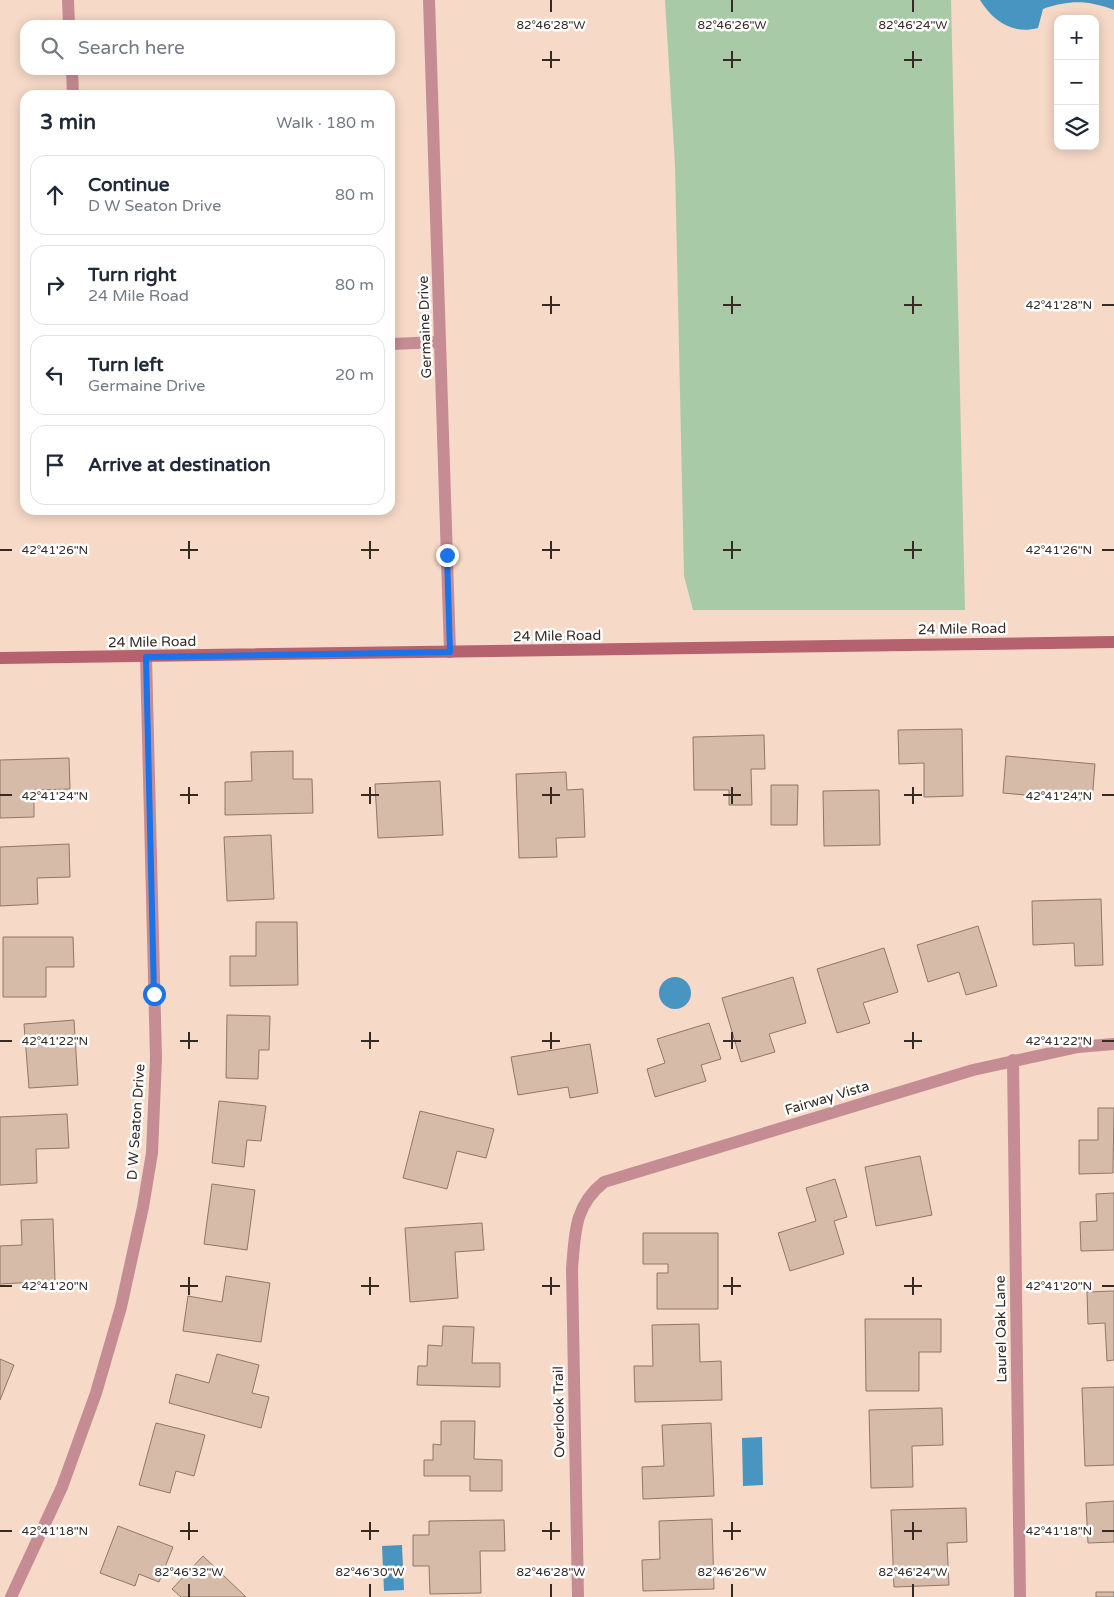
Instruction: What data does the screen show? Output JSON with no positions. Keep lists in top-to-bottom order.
{
  "streets": {
    "street": [
      "Germaine Drive",
      "24 Mile Road",
      "Fairway Vista",
      "D W Seaton Drive",
      "Laurel Oak Lane",
      "Overlook Trail"
    ]
  },
  "crossings": [
    ["Germaine Drive", "24 Mile Road"],
    ["24 Mile Road", "D W Seaton Drive"],
    ["Fairway Vista", "Laurel Oak Lane"],
    ["Fairway Vista", "Overlook Trail"]
  ],
  "page": {
    "map_buttons": ["+", "−"],
    "search": "Search here",
    "heading": ["3 min", "Walk · 180 m"],
    "list": [
      ["Continue", "D W Seaton Drive", "80 m"],
      ["Turn right", "24 Mile Road", "80 m"],
      ["Turn left", "Germaine Drive", "20 m"],
      "Arrive at destination"
    ]
  },
  "coordinates": [
    "82°46'28\"W",
    "82°46'26\"W",
    "82°46'24\"W",
    "42°41'28\"N",
    "42°41'26\"N",
    "42°41'24\"N",
    "42°41'22\"N",
    "42°41'20\"N",
    "42°41'18\"N",
    "82°46'32\"W",
    "82°46'30\"W"
  ]
}
